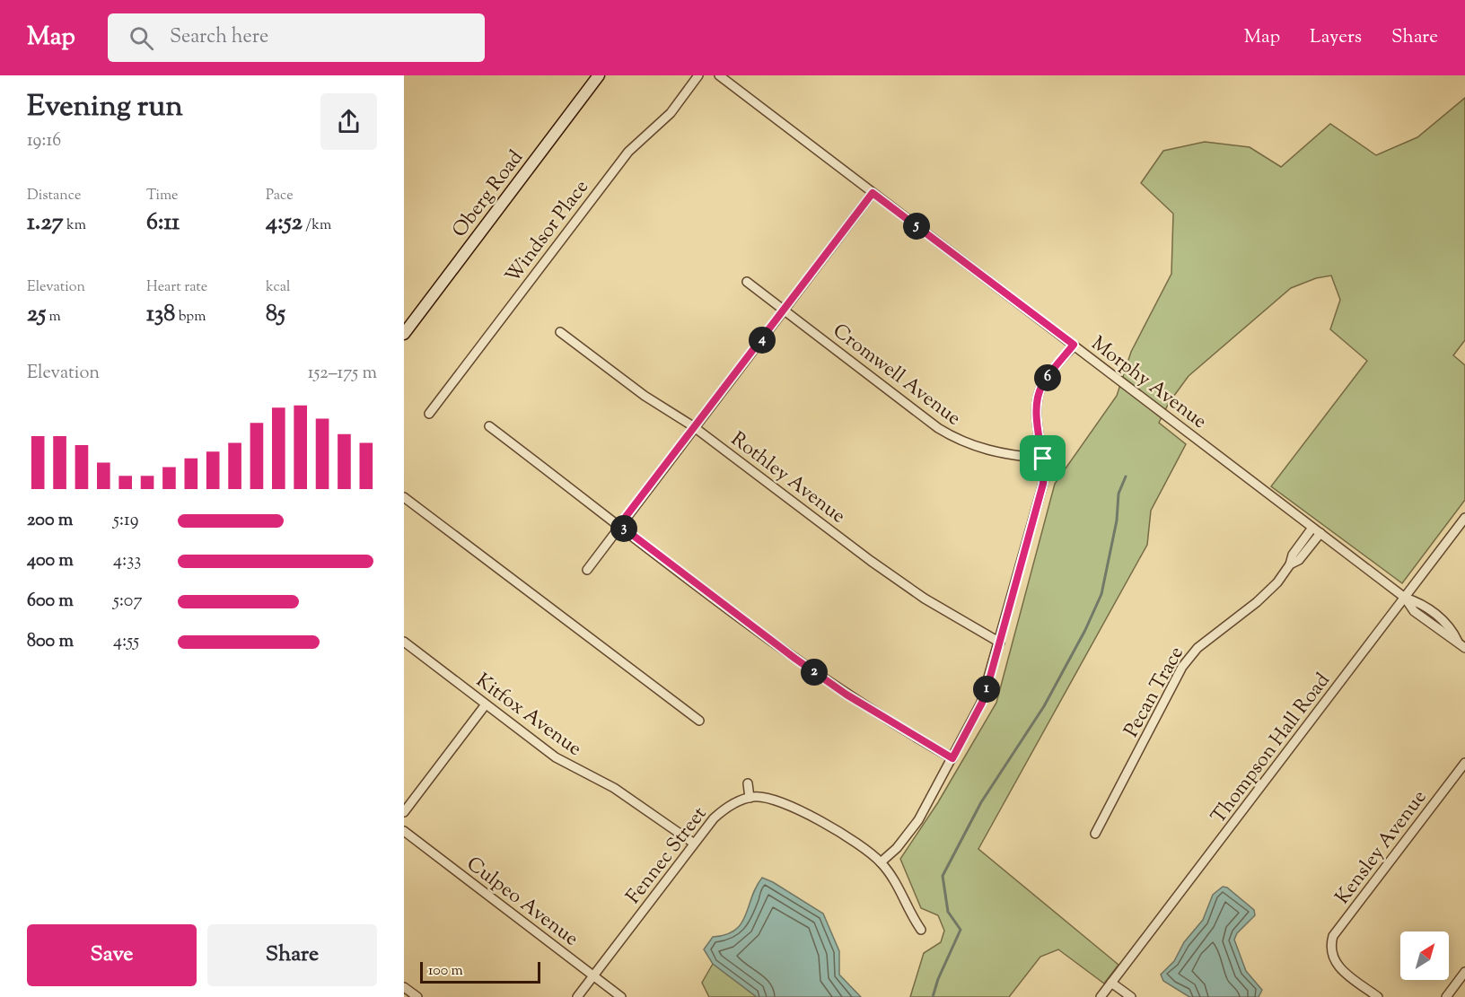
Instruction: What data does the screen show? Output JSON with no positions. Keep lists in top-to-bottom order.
{
  "streets": {
    "street": [
      "Oberg Road",
      "Windsor Place",
      "Cromwell Avenue",
      "Morphy Avenue",
      "Rothley Avenue",
      "Pecan Trace",
      "Kitfox Avenue",
      "Thompson Hall Road",
      "Kensley Avenue",
      "Fennec Street",
      "Culpeo Avenue"
    ]
  },
  "crossings": [
    ["Morphy Avenue", "Pecan Trace"],
    ["Morphy Avenue", "Thompson Hall Road"],
    ["Kitfox Avenue", "Fennec Street"],
    ["Fennec Street", "Culpeo Avenue"]
  ],
  "scale_bar": "100 m",
  "north": "top right",
  "page": {
    "header": "Map",
    "search": "Search here",
    "nav": ["Map", "Layers", "Share"],
    "heading": ["Evening run", "19:16"],
    "stats": [
      ["Distance", "1.27 km"],
      ["Time", "6:11"],
      ["Pace", "4:52 /km"],
      ["Elevation", "25 m"],
      ["Heart rate", "138 bpm"],
      ["kcal", "85"]
    ],
    "pins": [
      "5",
      "4",
      "6",
      "3",
      "2",
      "1"
    ],
    "chart": ["Elevation", "152–175 m"],
    "list": [
      {
        "name": "200 m",
        "note": "5:19"
      },
      {
        "name": "400 m",
        "note": "4:33"
      },
      {
        "name": "600 m",
        "note": "5:07"
      },
      {
        "name": "800 m",
        "note": "4:55"
      }
    ],
    "buttons": ["Save", "Share"],
    "scale": "100 m"
  }
}
